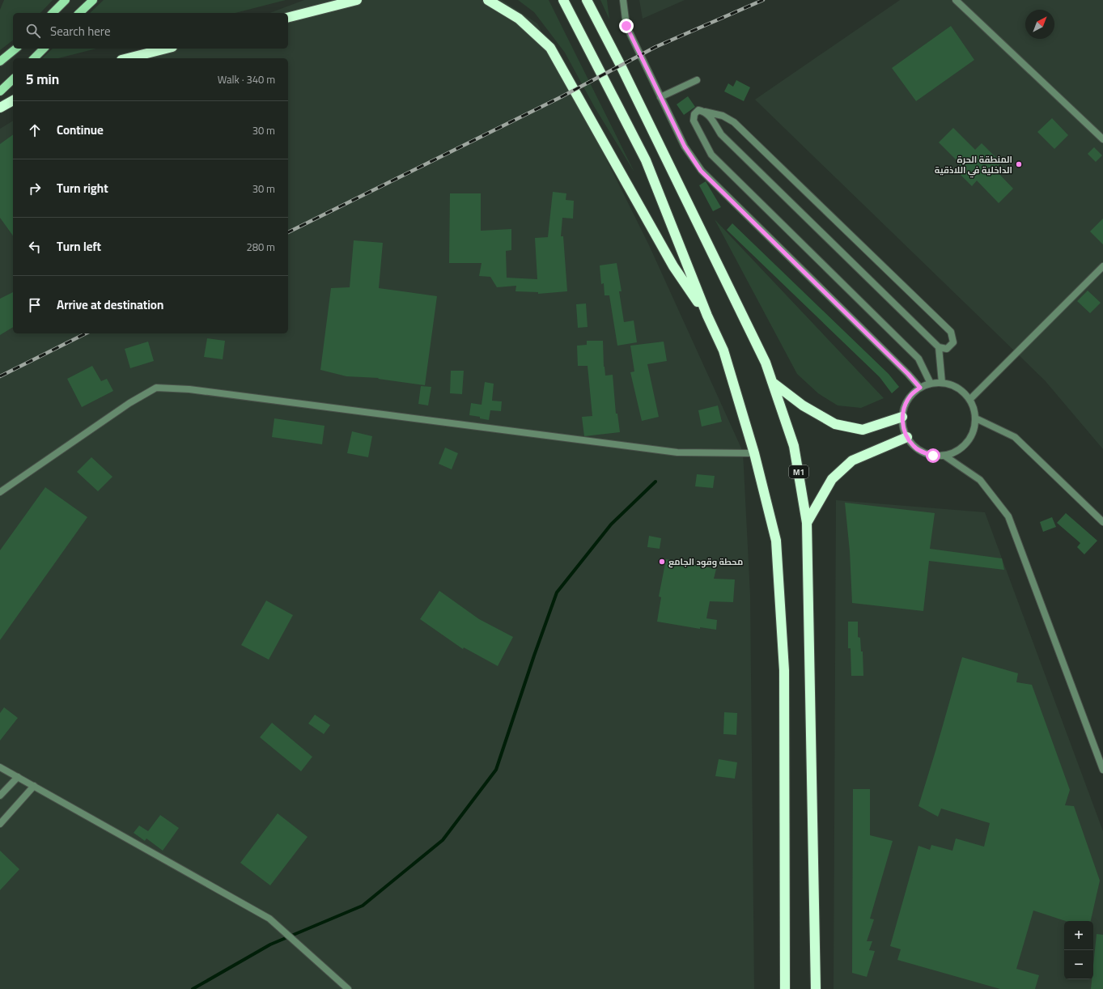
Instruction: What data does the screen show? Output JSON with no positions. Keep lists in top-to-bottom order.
{
  "streets": {
    "highway": ["M1"]
  },
  "places": ["المنطقة الحرة الداخلية في اللاذقية", "محطة وقود الجامع"],
  "north": "top right",
  "page": {
    "search": "Search here",
    "heading": ["5 min", "Walk · 340 m"],
    "list": [
      ["Continue", "30 m"],
      ["Turn right", "30 m"],
      ["Turn left", "280 m"],
      "Arrive at destination"
    ],
    "map_buttons": ["+", "−"]
  }
}
